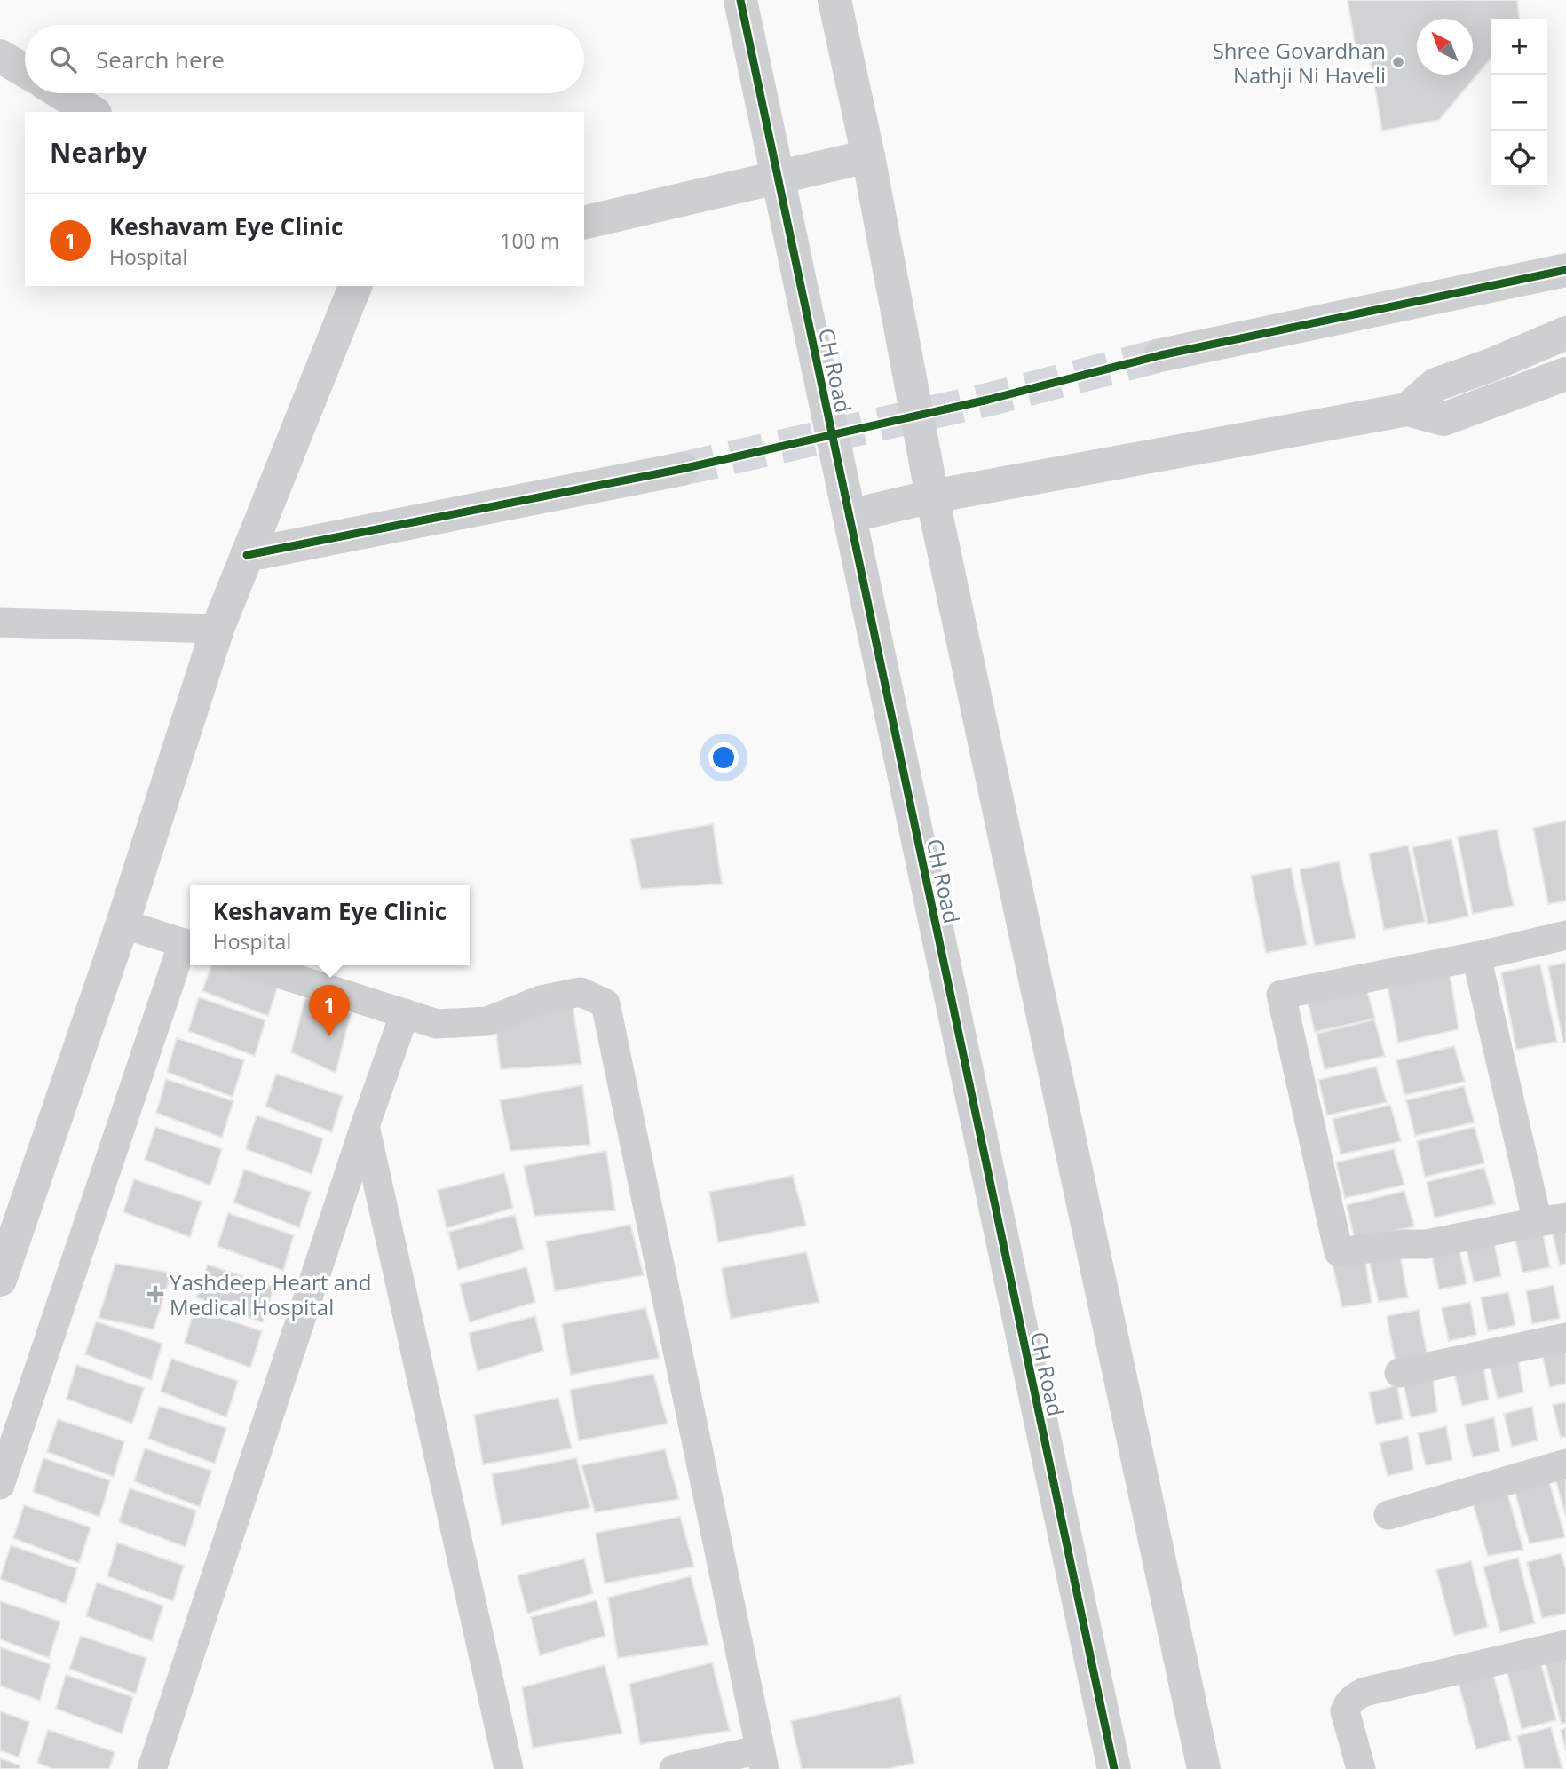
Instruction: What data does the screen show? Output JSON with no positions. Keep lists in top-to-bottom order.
{
  "streets": {
    "street": ["CH Road"]
  },
  "places": {
    "other": ["Shree Govardhan Nathji Ni Haveli"],
    "health": ["Yashdeep Heart and Medical Hospital"]
  },
  "north": "top left",
  "page": {
    "map_buttons": ["+", "−"],
    "search": "Search here",
    "heading": "Nearby",
    "list": [
      {
        "mark": "1",
        "name": "Keshavam Eye Clinic",
        "note": "Hospital",
        "value": "100 m"
      }
    ],
    "popup": ["Keshavam Eye Clinic", "Hospital"],
    "pins": "1"
  }
}
